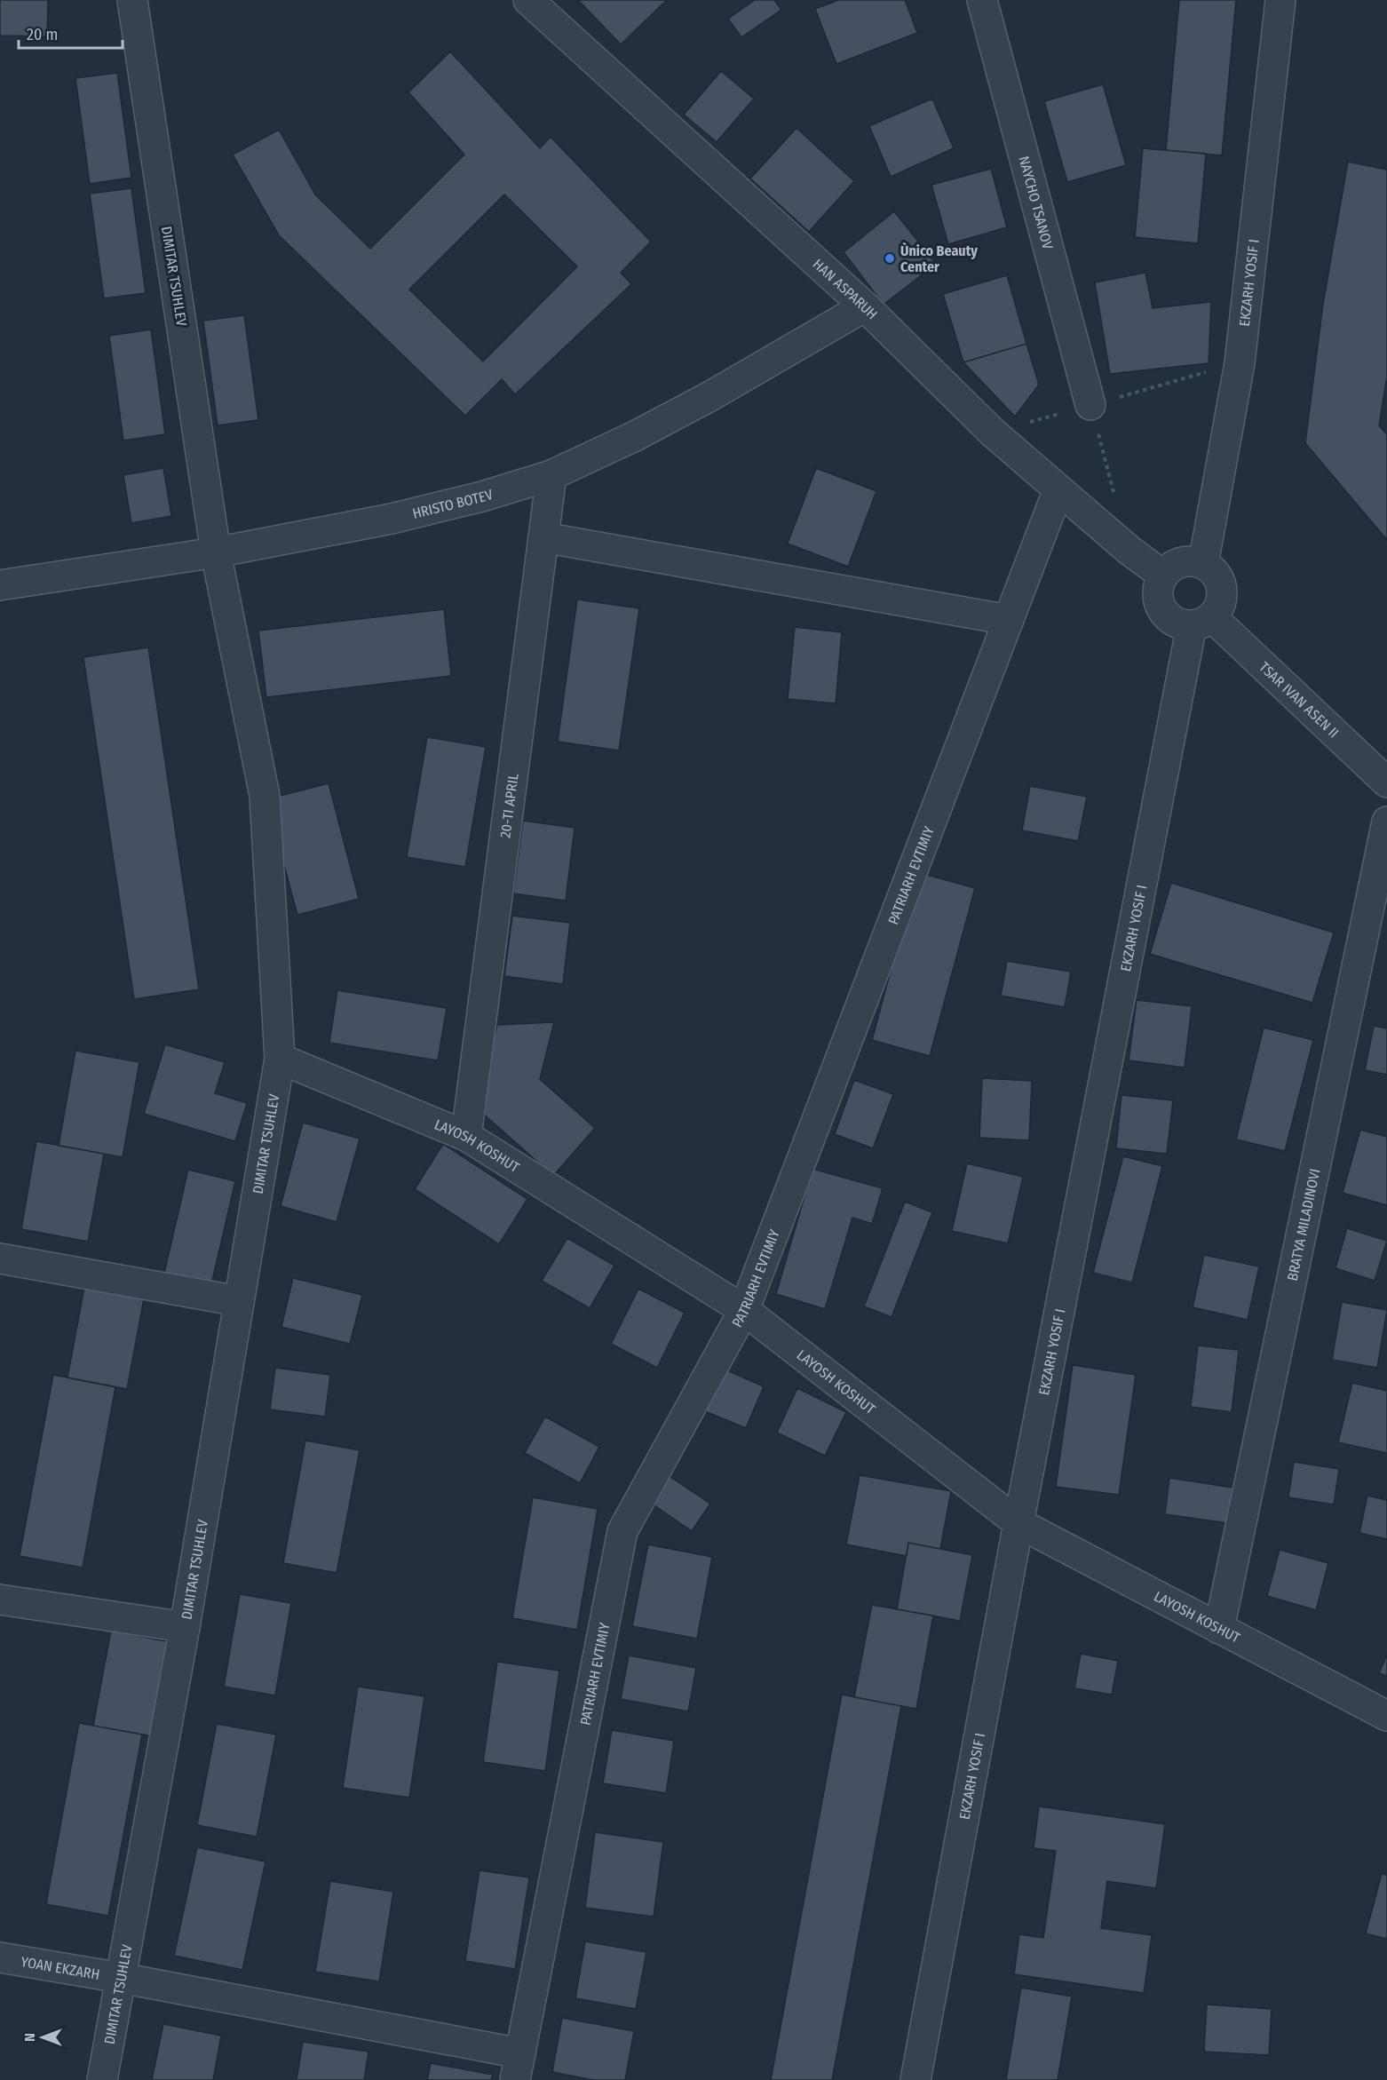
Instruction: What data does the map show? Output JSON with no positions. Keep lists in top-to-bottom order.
{
  "streets": {
    "street": [
      "NAYCHO TSANOV",
      "DIMITAR TSUHLEV",
      "EKZARH YOSIF I",
      "HAN ASPARUH",
      "HRISTO BOTEV",
      "TSAR IVAN ASEN II",
      "20-TI APRIL",
      "PATRIARH EVTIMIY",
      "LAYOSH KOSHUT",
      "BRATYA MILADINOVI",
      "YOAN EKZARH"
    ]
  },
  "crossings": [
    ["DIMITAR TSUHLEV", "HRISTO BOTEV"],
    ["DIMITAR TSUHLEV", "LAYOSH KOSHUT"],
    ["DIMITAR TSUHLEV", "YOAN EKZARH"],
    ["EKZARH YOSIF I", "HAN ASPARUH"],
    ["EKZARH YOSIF I", "TSAR IVAN ASEN II"],
    ["EKZARH YOSIF I", "LAYOSH KOSHUT"],
    ["HAN ASPARUH", "HRISTO BOTEV"],
    ["HAN ASPARUH", "TSAR IVAN ASEN II"],
    ["HAN ASPARUH", "PATRIARH EVTIMIY"],
    ["HRISTO BOTEV", "20-TI APRIL"],
    ["20-TI APRIL", "LAYOSH KOSHUT"],
    ["PATRIARH EVTIMIY", "LAYOSH KOSHUT"],
    ["PATRIARH EVTIMIY", "YOAN EKZARH"],
    ["LAYOSH KOSHUT", "BRATYA MILADINOVI"]
  ],
  "places": ["Ùnico Beauty Center"],
  "scale_bar": "20 m",
  "north": "left"
}
